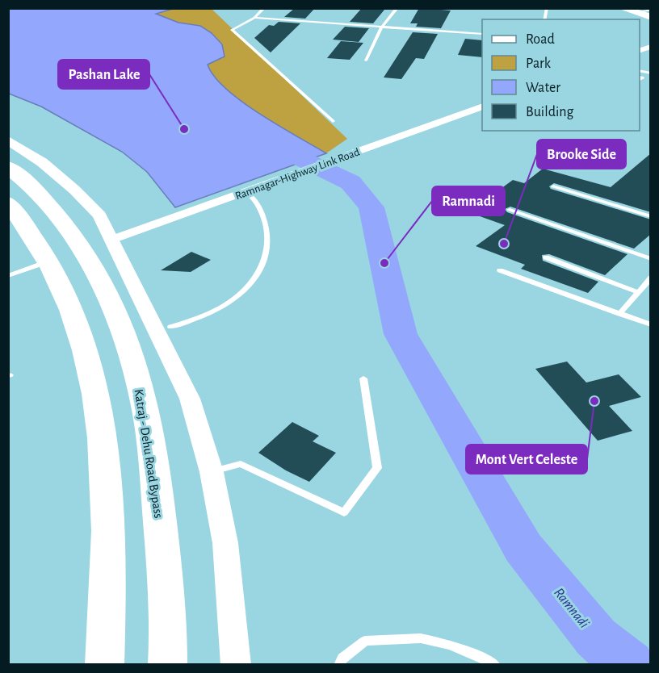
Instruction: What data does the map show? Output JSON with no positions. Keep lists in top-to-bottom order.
{
  "streets": {
    "highway": ["Katraj - Dehu Road Bypass"],
    "street": ["Ramnagar-Highway Link Road"]
  },
  "water": ["Ramnadi"],
  "places": [
    "Pashan Lake",
    "Brooke Side",
    "Ramnadi",
    "Mont Vert Celeste"
  ],
  "legend": [
    "Road",
    "Park",
    "Water",
    "Building"
  ]
}
